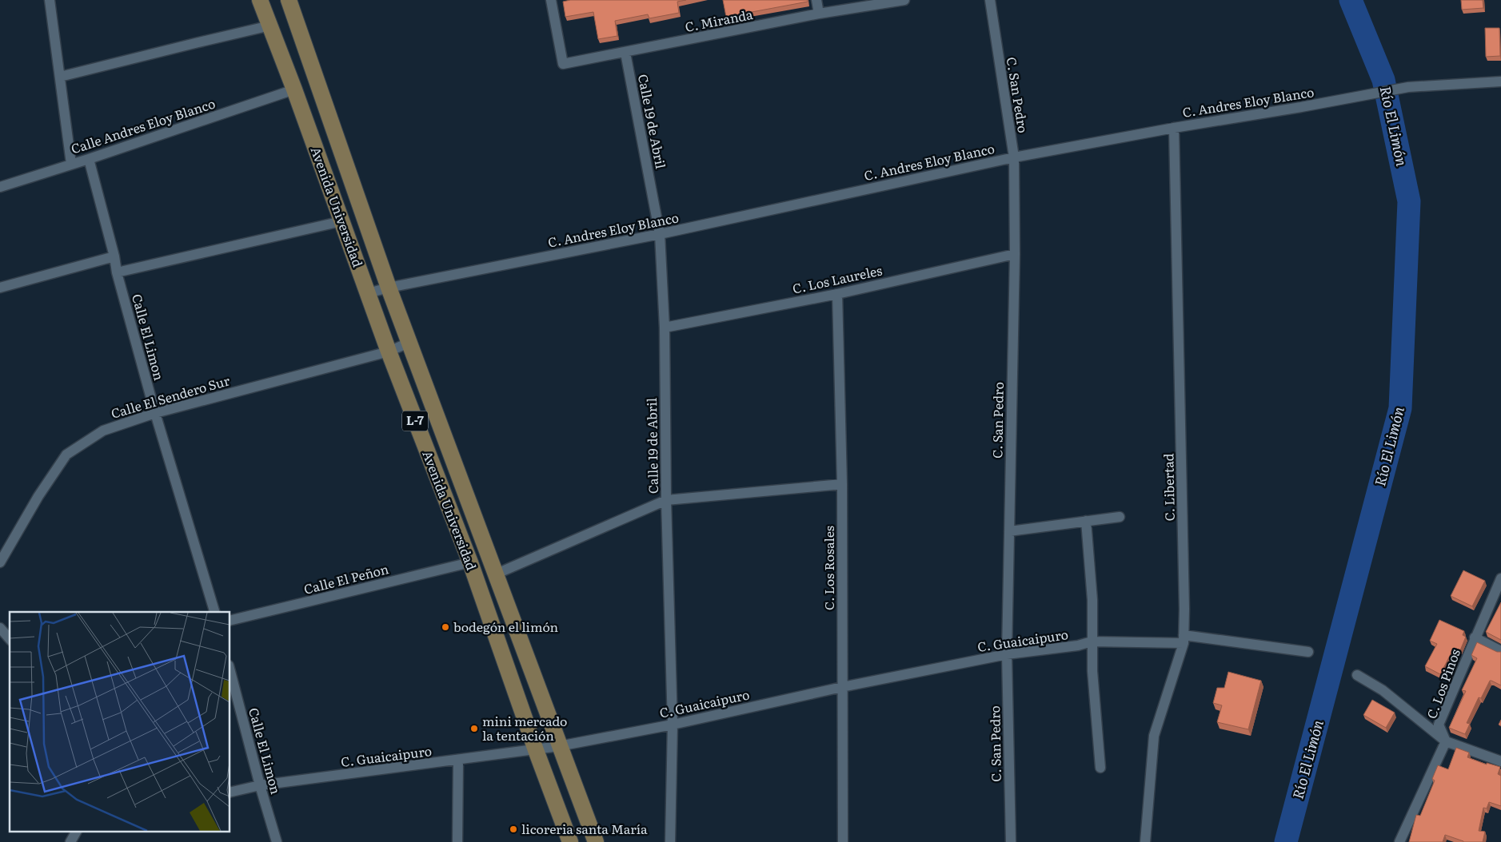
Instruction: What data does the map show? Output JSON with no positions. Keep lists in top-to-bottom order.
{
  "streets": {
    "main road": ["Avenida Universidad", "L-7"],
    "street": [
      "C. Miranda",
      "C. San Pedro",
      "C. Andres Eloy Blanco",
      "Calle 19 de Abril",
      "Calle Andres Eloy Blanco",
      "C. Los Laureles",
      "Calle El Limon",
      "Calle El Sendero Sur",
      "C. Libertad",
      "C. Los Rosales",
      "Calle El Peñon",
      "C. Guaicaipuro",
      "C. Los Pinos"
    ]
  },
  "crossings": [
    ["C. Miranda", "Calle 19 de Abril"],
    ["C. San Pedro", "C. Andres Eloy Blanco"],
    ["C. San Pedro", "C. Los Laureles"],
    ["C. San Pedro", "C. Guaicaipuro"],
    ["C. Andres Eloy Blanco", "Calle 19 de Abril"],
    ["C. Andres Eloy Blanco", "Avenida Universidad"],
    ["C. Andres Eloy Blanco", "C. Libertad"],
    ["Calle 19 de Abril", "C. Los Laureles"],
    ["Calle 19 de Abril", "C. Guaicaipuro"],
    ["Calle Andres Eloy Blanco", "Avenida Universidad"],
    ["Calle Andres Eloy Blanco", "Calle El Limon"],
    ["Avenida Universidad", "Calle El Sendero Sur"],
    ["Avenida Universidad", "Calle El Peñon"],
    ["Avenida Universidad", "C. Guaicaipuro"],
    ["C. Los Laureles", "C. Los Rosales"],
    ["Calle El Limon", "Calle El Sendero Sur"],
    ["Calle El Limon", "C. Guaicaipuro"],
    ["C. Libertad", "C. Guaicaipuro"],
    ["C. Los Rosales", "C. Guaicaipuro"]
  ],
  "water": ["Río El Limón"],
  "places": ["bodegón el limón", "mini mercado la tentación", "licoreria santa María"]
}
